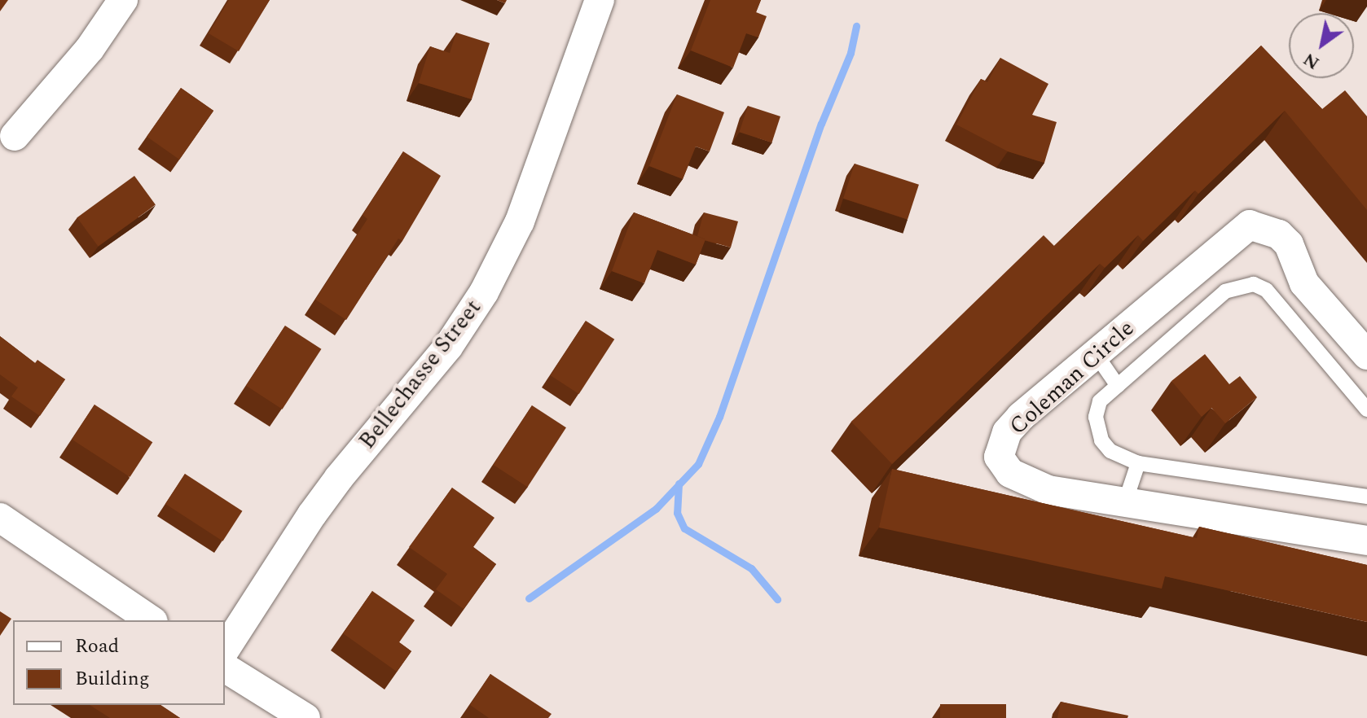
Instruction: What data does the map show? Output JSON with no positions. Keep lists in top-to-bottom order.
{
  "streets": {
    "street": ["Bellechasse Street", "Coleman Circle"]
  },
  "legend": ["Road", "Building"],
  "north": "bottom left"
}
